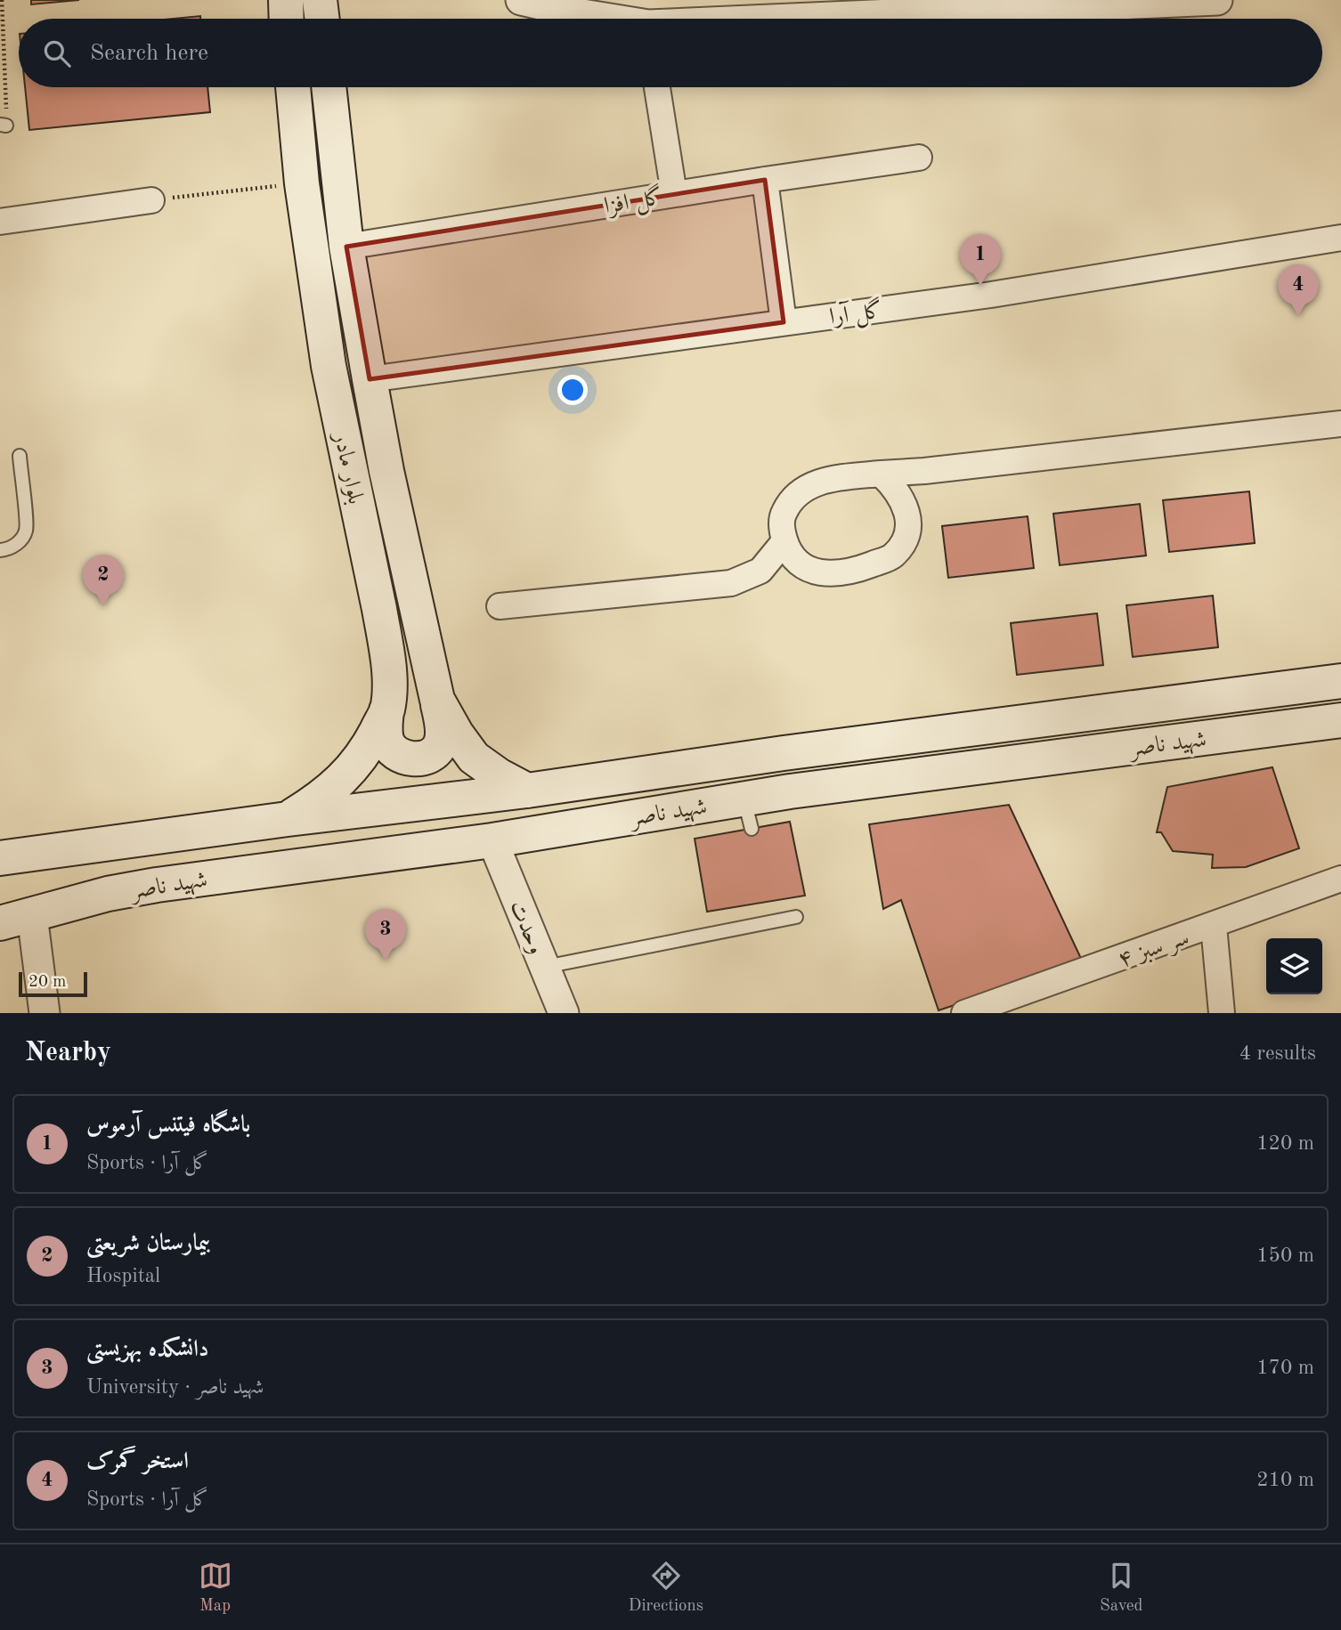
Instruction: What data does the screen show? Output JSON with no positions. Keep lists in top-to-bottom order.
{
  "streets": {
    "main road": ["بلوار مادر", "شهید ناصر"],
    "street": [
      "گل افزا",
      "گل آرا",
      "وحدت",
      "سر سبز ۴"
    ]
  },
  "crossings": [
    ["گل افزا", "بلوار مادر"],
    ["گل آرا", "بلوار مادر"],
    ["بلوار مادر", "شهید ناصر"],
    ["شهید ناصر", "وحدت"]
  ],
  "scale_bar": "20 m",
  "page": {
    "search": "Search here",
    "pins": [
      "1",
      "4",
      "2",
      "3"
    ],
    "scale": "20 m",
    "heading": ["Nearby", "4 results"],
    "list": [
      {
        "mark": "1",
        "name": "باشگاه فیتنس آرموس",
        "note": "Sports · گل آرا",
        "value": "120 m"
      },
      {
        "mark": "2",
        "name": "بیمارستان شریعتی",
        "note": "Hospital",
        "value": "150 m"
      },
      {
        "mark": "3",
        "name": "دانشکده بهزیستی",
        "note": "University · شهید ناصر",
        "value": "170 m"
      },
      {
        "mark": "4",
        "name": "استخر گمرک",
        "note": "Sports · گل آرا",
        "value": "210 m"
      }
    ],
    "nav": ["Map", "Directions", "Saved"]
  }
}
